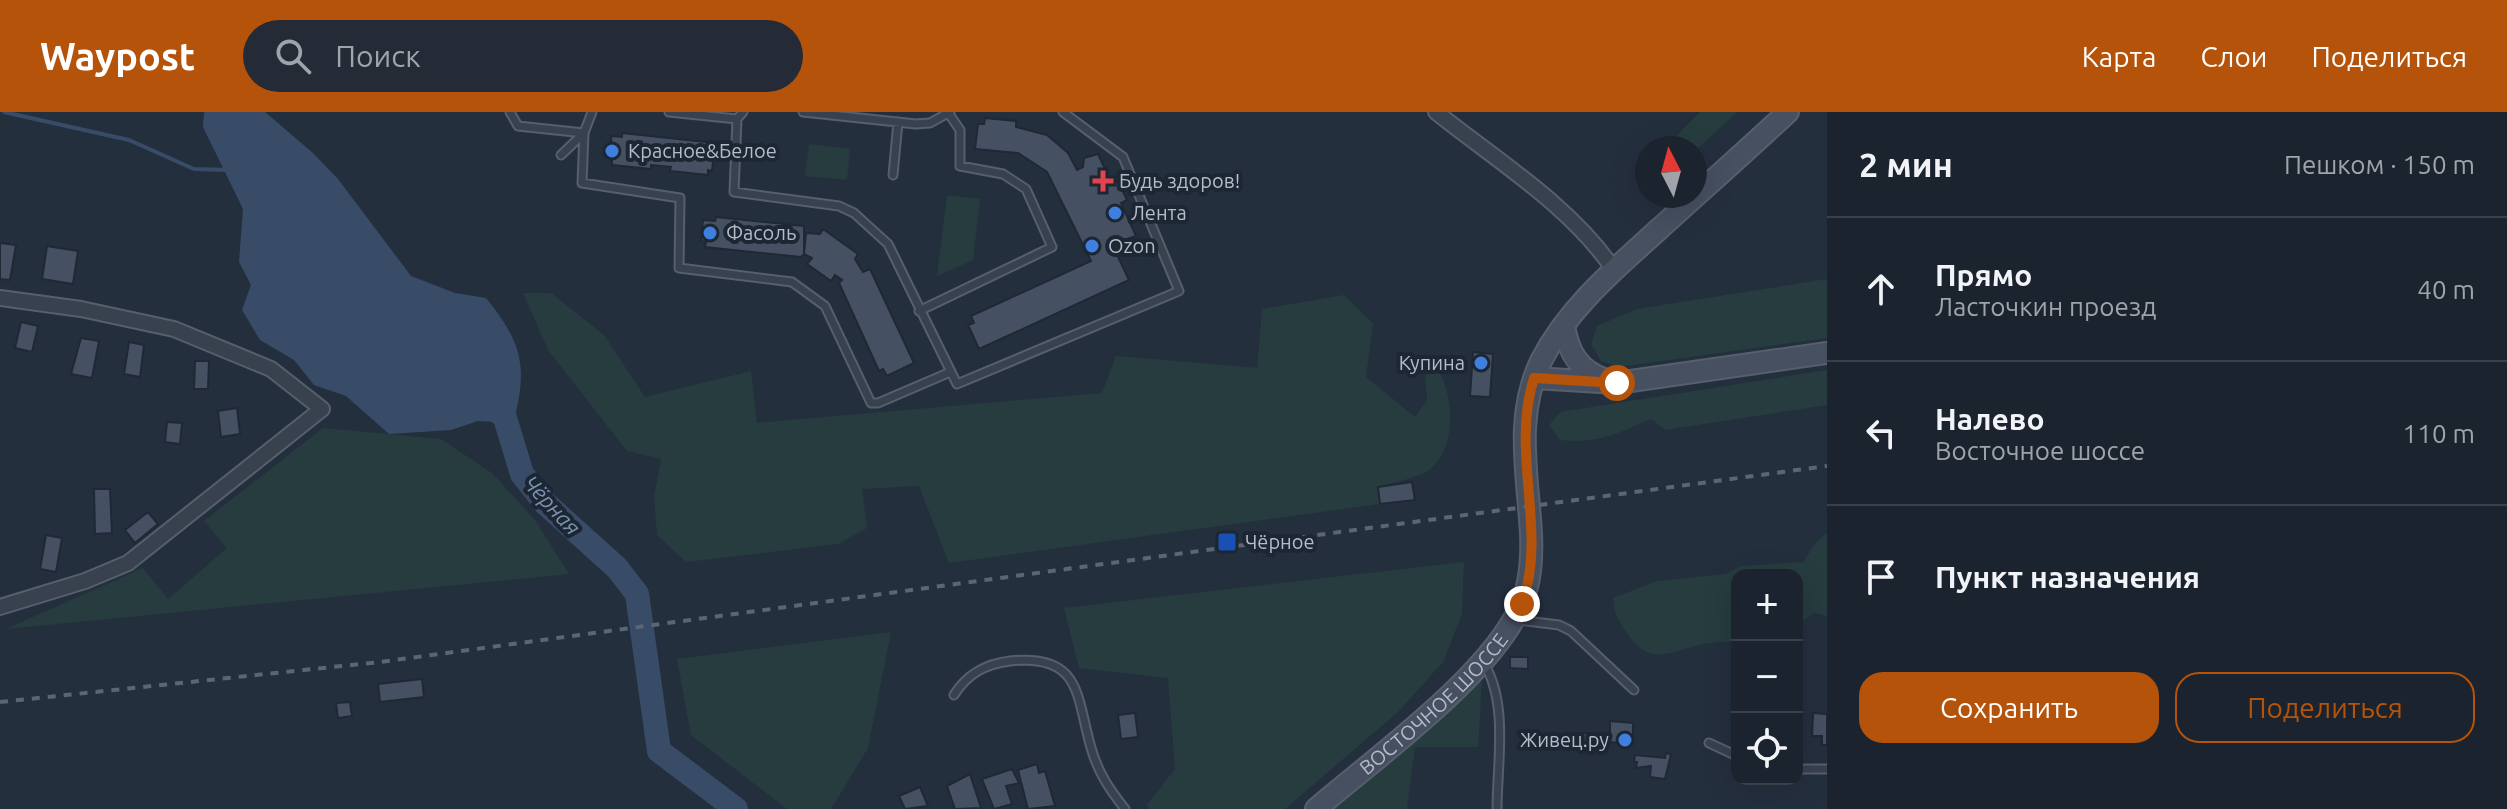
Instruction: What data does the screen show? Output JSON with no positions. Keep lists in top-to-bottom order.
{
  "streets": {
    "main road": ["ВОСТОЧНОЕ ШОССЕ"]
  },
  "water": ["Чёрная"],
  "places": {
    "other": [
      "Красное&Белое",
      "Лента",
      "Фасоль",
      "Ozon",
      "Купина",
      "Живец.ру"
    ],
    "health": ["Будь здоров!"],
    "transit": ["Чёрное"]
  },
  "north": "top",
  "page": {
    "header": "Waypost",
    "search": "Поиск",
    "nav": ["Карта", "Слои", "Поделиться"],
    "heading": ["2 мин", "Пешком · 150 m"],
    "list": [
      ["Прямо", "Ласточкин проезд", "40 m"],
      ["Налево", "Восточное шоссе", "110 m"],
      "Пункт назначения"
    ],
    "map_buttons": ["+", "−"],
    "buttons": ["Сохранить", "Поделиться"]
  }
}
